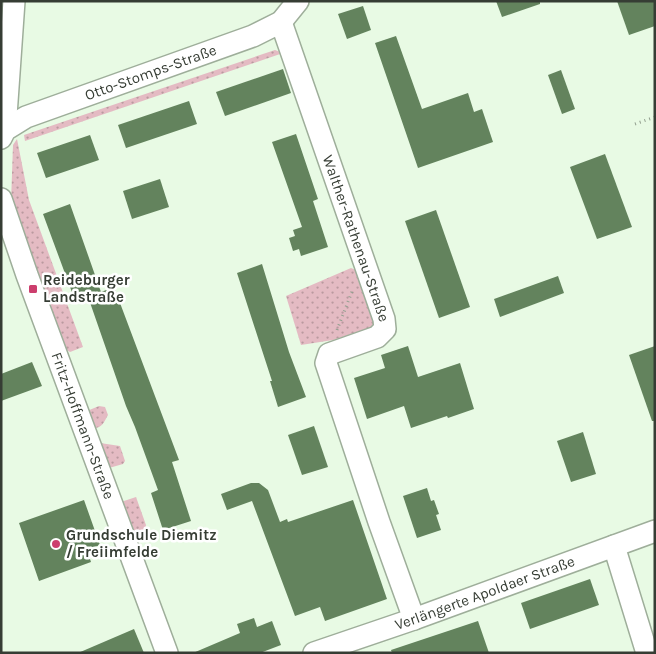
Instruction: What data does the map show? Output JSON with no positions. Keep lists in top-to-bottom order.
{
  "streets": {
    "street": [
      "Otto-Stomps-Straße",
      "Walther-Rathenau-Straße",
      "Fritz-Hoffmann-Straße",
      "Verlängerte Apoldaer Straße"
    ]
  },
  "crossings": [
    ["Otto-Stomps-Straße", "Walther-Rathenau-Straße"]
  ],
  "places": {
    "transit": ["Reideburger Landstraße"],
    "other": ["Grundschule Diemitz / Freiimfelde"]
  }
}
